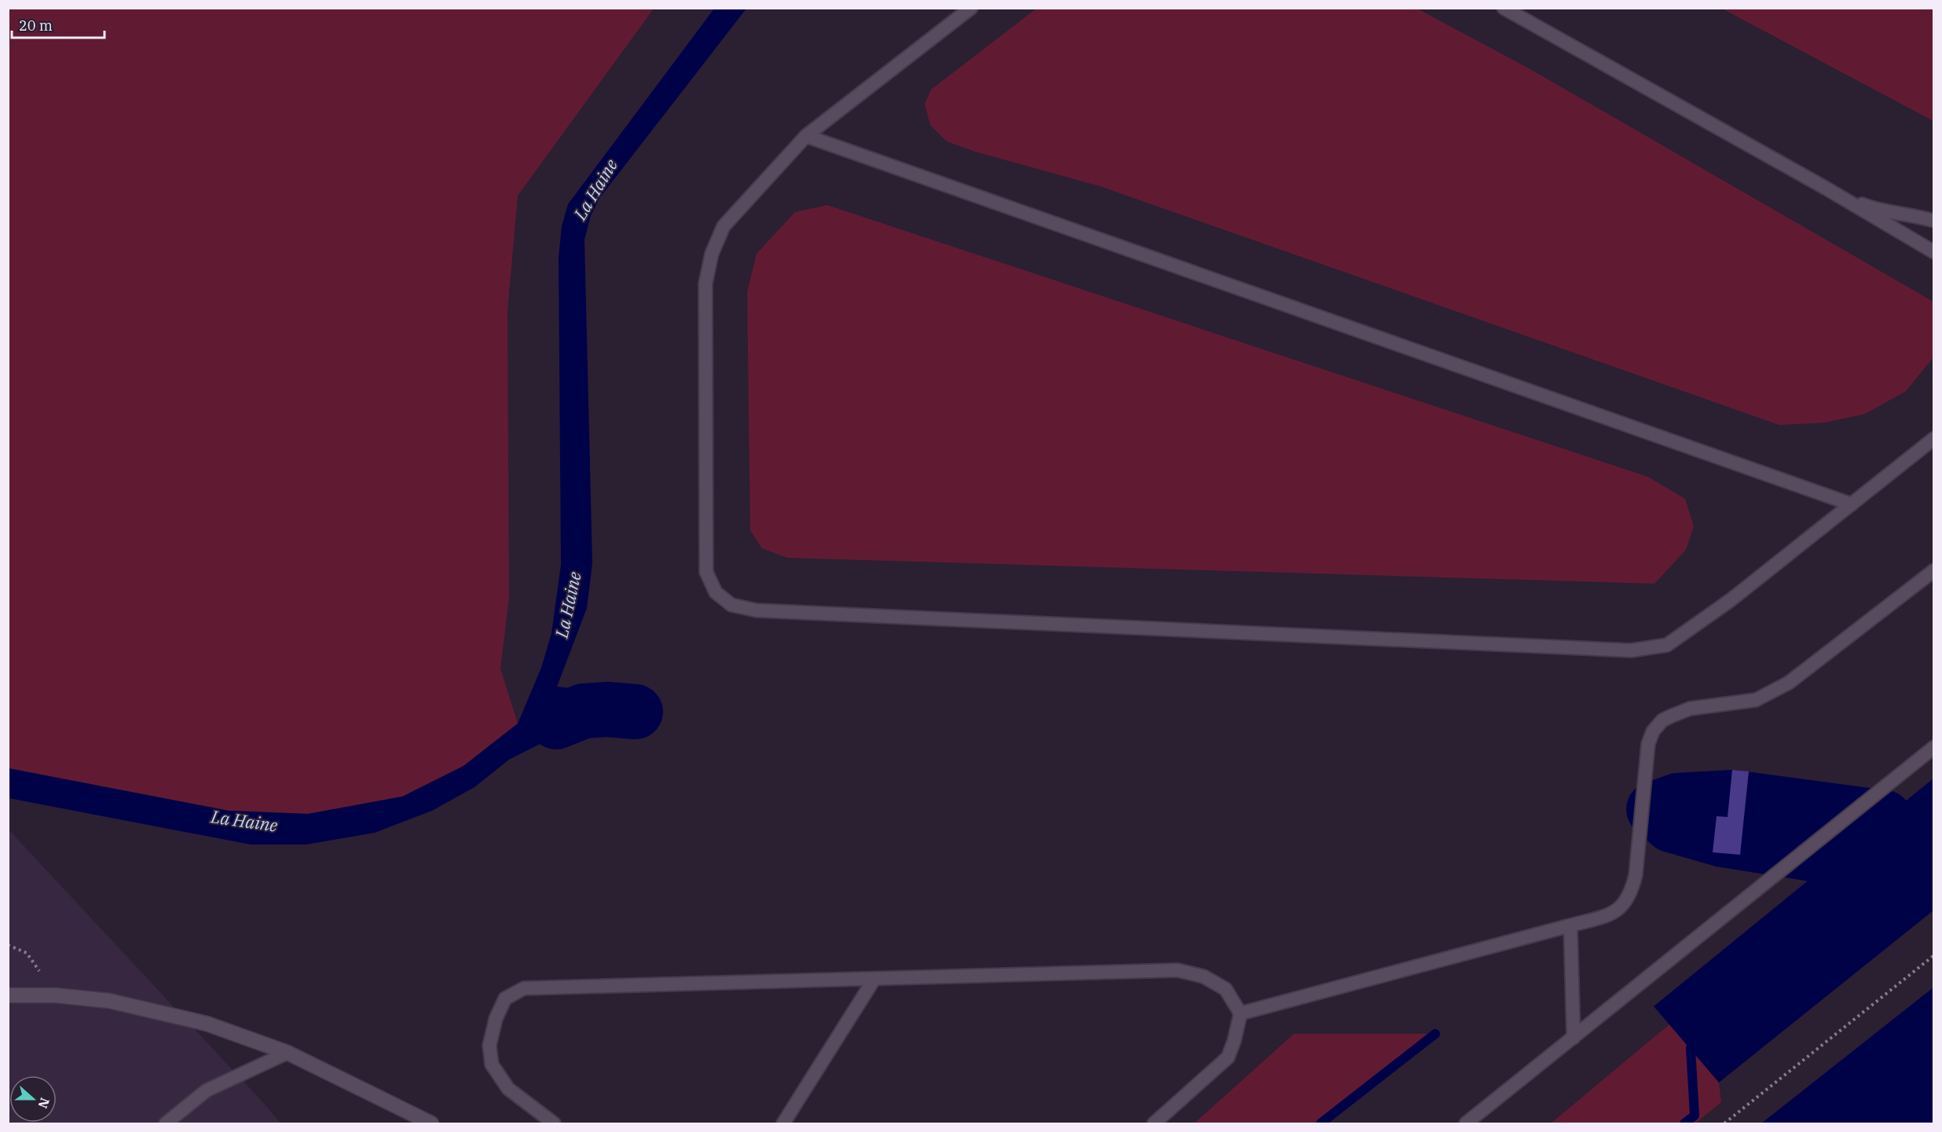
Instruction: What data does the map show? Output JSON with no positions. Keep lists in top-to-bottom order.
{
  "water": ["La Haine"],
  "scale_bar": "20 m",
  "north": "right"
}
